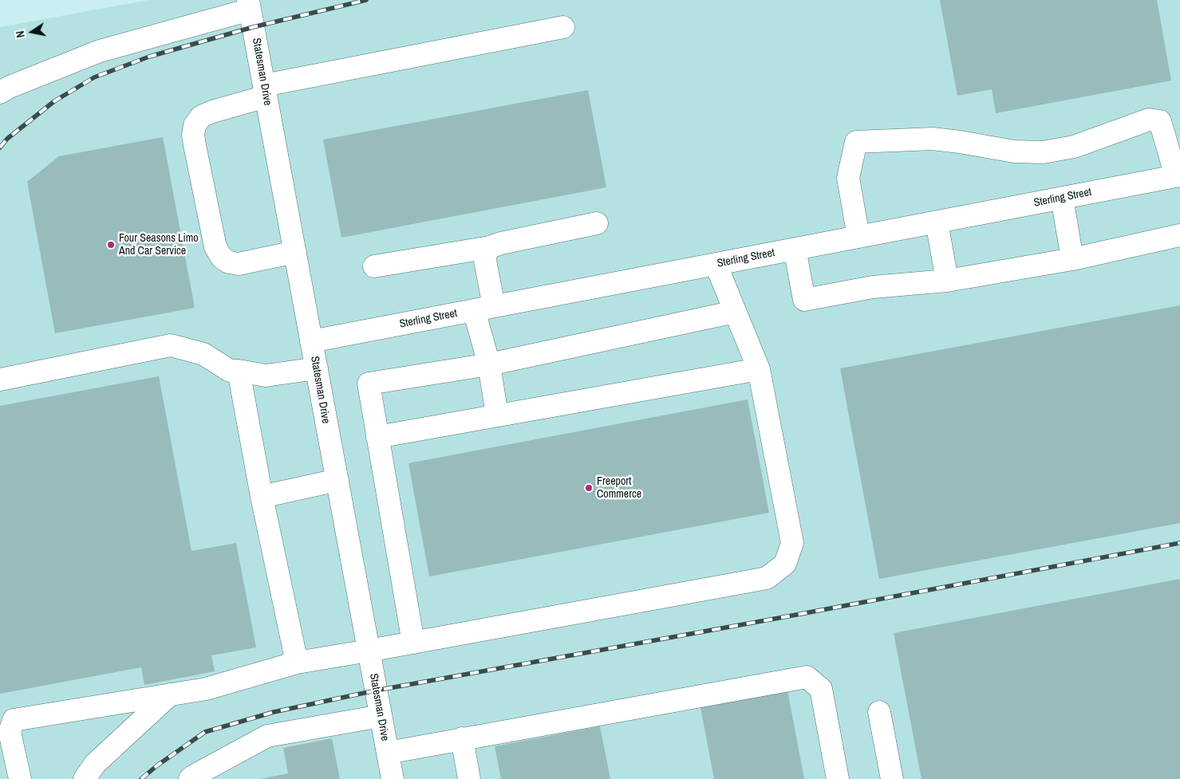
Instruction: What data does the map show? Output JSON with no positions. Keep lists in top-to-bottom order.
{
  "streets": {
    "street": ["Statesman Drive", "Sterling Street"]
  },
  "crossings": [
    ["Statesman Drive", "Sterling Street"]
  ],
  "places": ["Four Seasons Limo And Car Service", "Freeport Commerce"],
  "north": "left"
}
